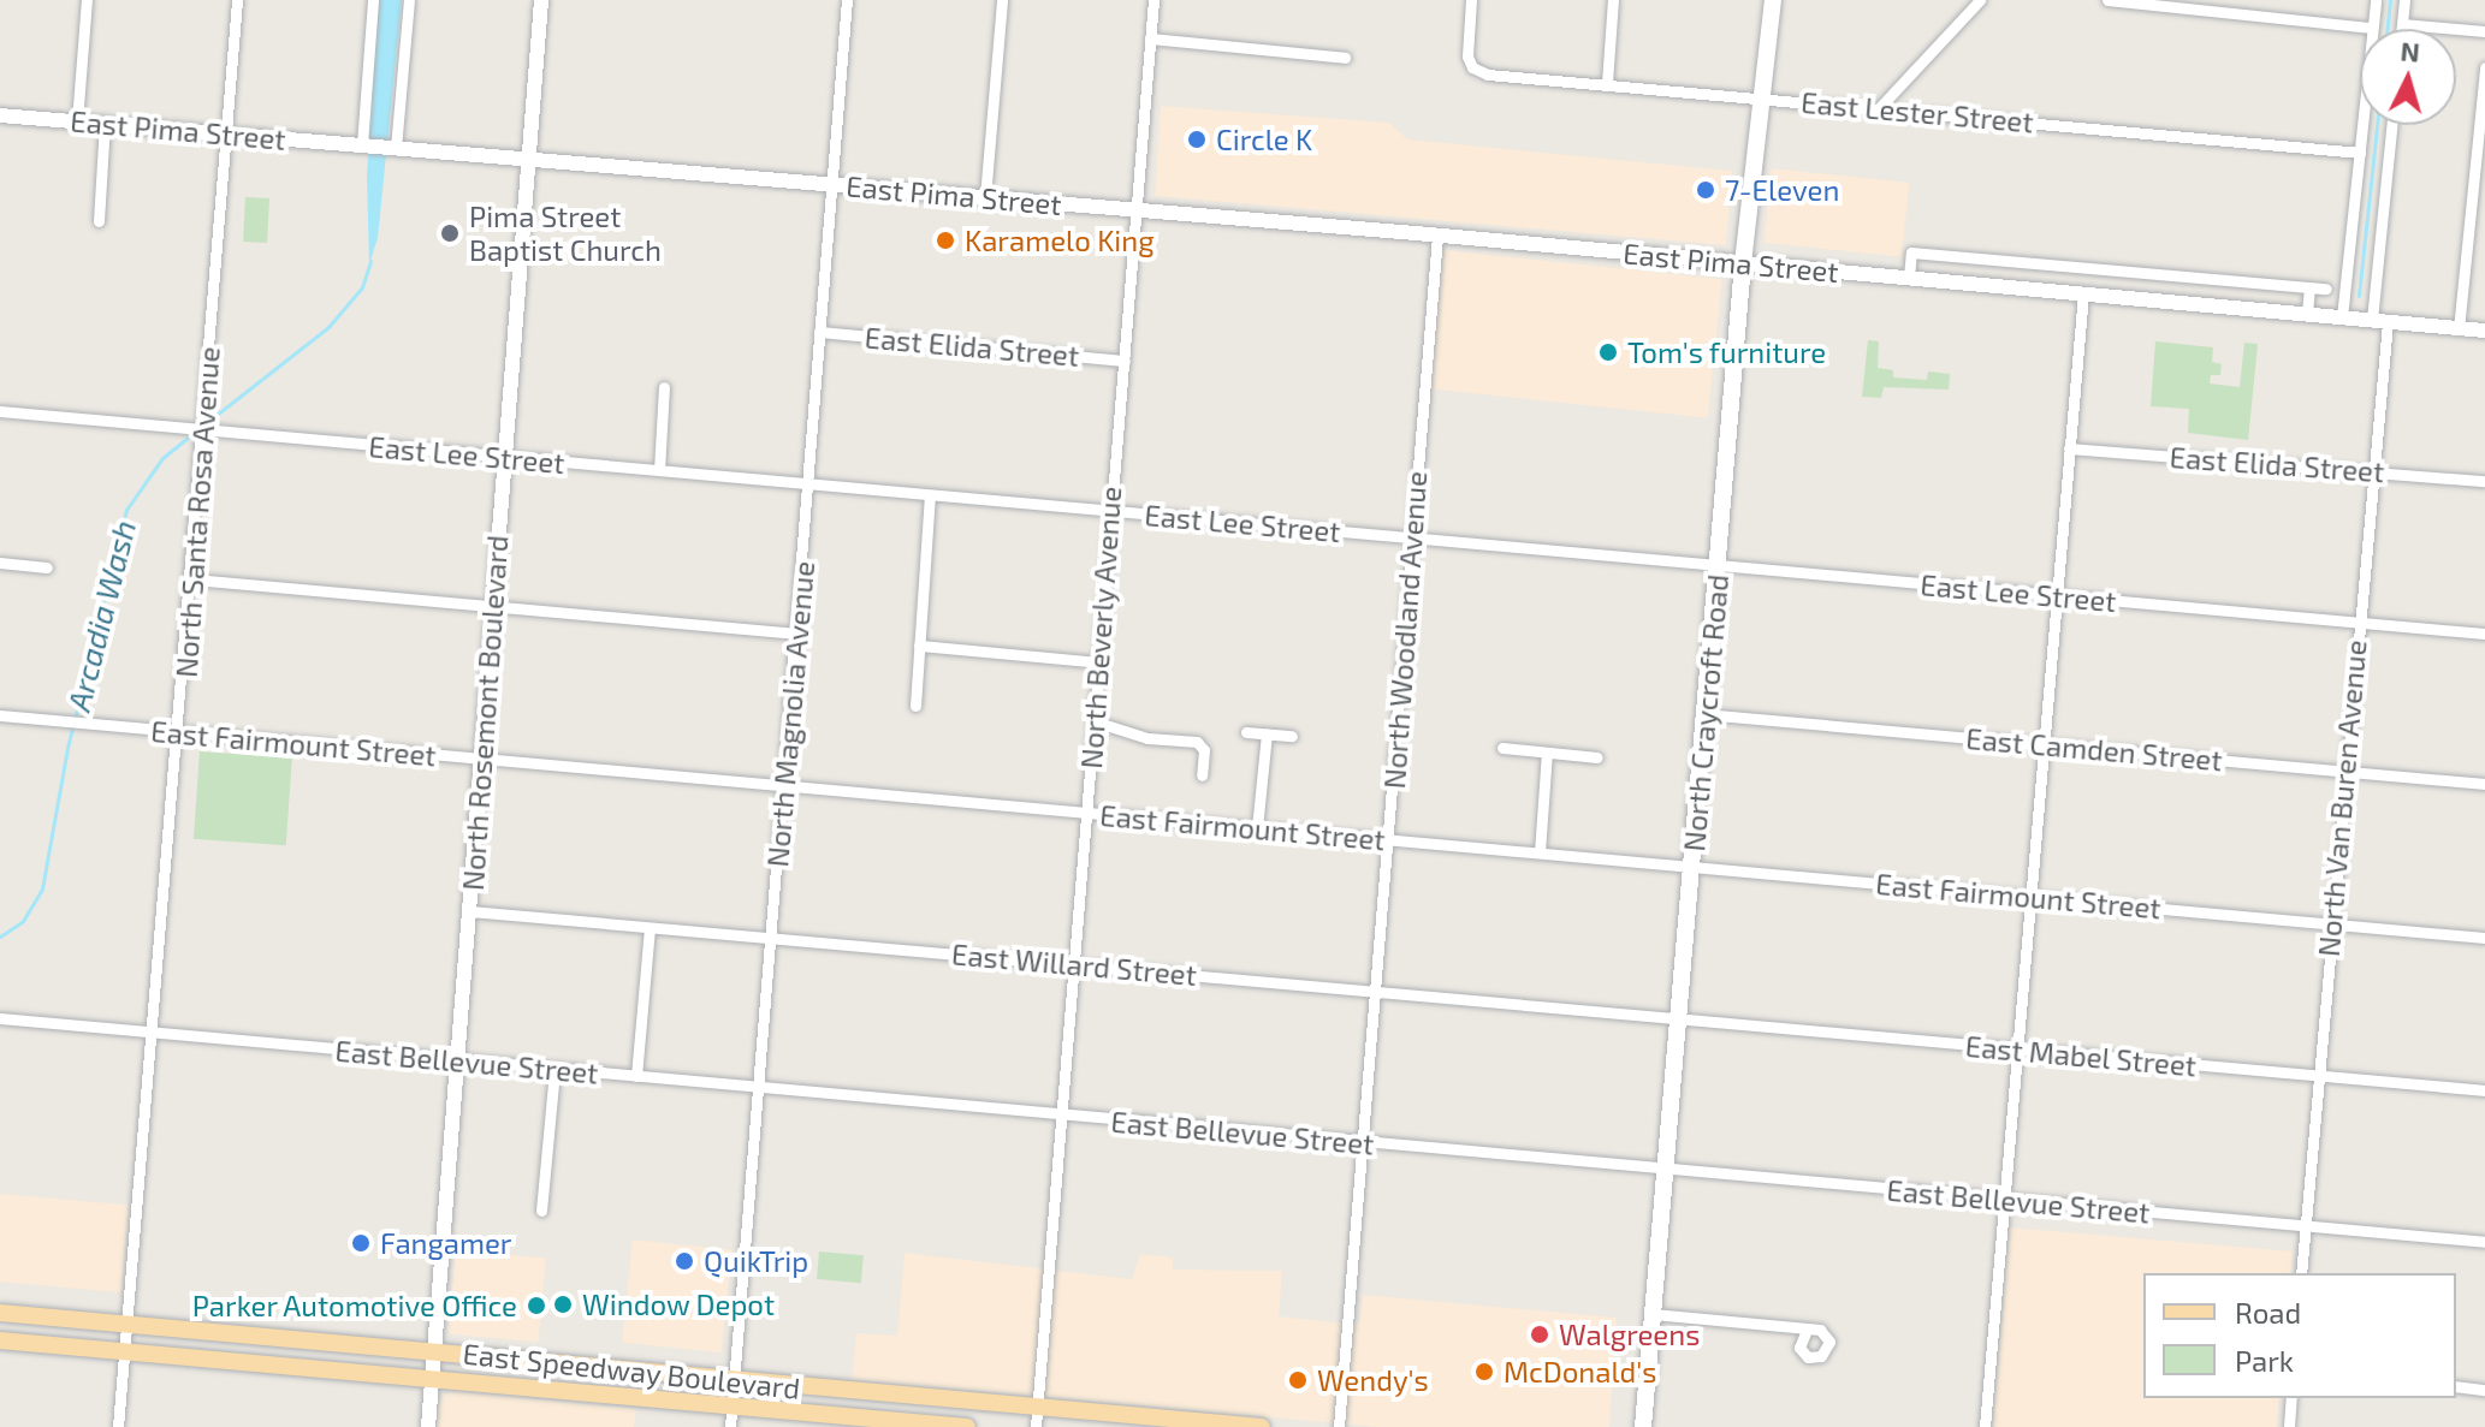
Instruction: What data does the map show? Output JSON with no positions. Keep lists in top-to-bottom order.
{
  "streets": {
    "main road": ["North Craycroft Road", "East Speedway Boulevard"],
    "street": [
      "East Lester Street",
      "East Pima Street",
      "East Elida Street",
      "East Lee Street",
      "North Santa Rosa Avenue",
      "North Beverly Avenue",
      "North Woodland Avenue",
      "North Rosemont Boulevard",
      "North Magnolia Avenue",
      "East Fairmount Street",
      "East Camden Street",
      "North Van Buren Avenue",
      "East Willard Street",
      "East Mabel Street",
      "East Bellevue Street"
    ]
  },
  "crossings": [
    ["East Lester Street", "North Craycroft Road"],
    ["East Pima Street", "North Santa Rosa Avenue"],
    ["East Pima Street", "North Beverly Avenue"],
    ["East Pima Street", "North Woodland Avenue"],
    ["East Pima Street", "North Rosemont Boulevard"],
    ["East Pima Street", "North Craycroft Road"],
    ["East Pima Street", "North Magnolia Avenue"],
    ["East Pima Street", "North Van Buren Avenue"],
    ["East Elida Street", "North Beverly Avenue"],
    ["East Elida Street", "North Magnolia Avenue"],
    ["East Elida Street", "North Van Buren Avenue"],
    ["East Lee Street", "North Santa Rosa Avenue"],
    ["East Lee Street", "North Beverly Avenue"],
    ["East Lee Street", "North Woodland Avenue"],
    ["East Lee Street", "North Rosemont Boulevard"],
    ["East Lee Street", "North Craycroft Road"],
    ["East Lee Street", "North Magnolia Avenue"],
    ["East Lee Street", "North Van Buren Avenue"],
    ["North Santa Rosa Avenue", "East Fairmount Street"],
    ["North Santa Rosa Avenue", "East Bellevue Street"],
    ["North Santa Rosa Avenue", "East Speedway Boulevard"],
    ["North Beverly Avenue", "East Fairmount Street"],
    ["North Beverly Avenue", "East Willard Street"],
    ["North Beverly Avenue", "East Bellevue Street"],
    ["North Beverly Avenue", "East Speedway Boulevard"],
    ["North Woodland Avenue", "East Fairmount Street"],
    ["North Woodland Avenue", "East Willard Street"],
    ["North Woodland Avenue", "East Bellevue Street"],
    ["North Rosemont Boulevard", "East Fairmount Street"],
    ["North Rosemont Boulevard", "East Willard Street"],
    ["North Rosemont Boulevard", "East Bellevue Street"],
    ["North Rosemont Boulevard", "East Speedway Boulevard"],
    ["North Craycroft Road", "East Fairmount Street"],
    ["North Craycroft Road", "East Camden Street"],
    ["North Craycroft Road", "East Willard Street"],
    ["North Craycroft Road", "East Mabel Street"],
    ["North Craycroft Road", "East Bellevue Street"],
    ["North Magnolia Avenue", "East Fairmount Street"],
    ["North Magnolia Avenue", "East Willard Street"],
    ["North Magnolia Avenue", "East Bellevue Street"],
    ["North Magnolia Avenue", "East Speedway Boulevard"],
    ["East Fairmount Street", "North Van Buren Avenue"],
    ["East Camden Street", "North Van Buren Avenue"],
    ["North Van Buren Avenue", "East Mabel Street"],
    ["North Van Buren Avenue", "East Bellevue Street"],
    ["East Willard Street", "East Mabel Street"]
  ],
  "water": ["Arcadia Wash"],
  "places": [
    "Circle K",
    "7-Eleven",
    "Pima Street Baptist Church",
    "Karamelo King",
    "Tom's furniture",
    "Fangamer",
    "QuikTrip",
    "Window Depot",
    "Parker Automotive Office",
    "Walgreens",
    "McDonald's",
    "Wendy's"
  ],
  "legend": ["Road", "Park"],
  "north": "top"
}
